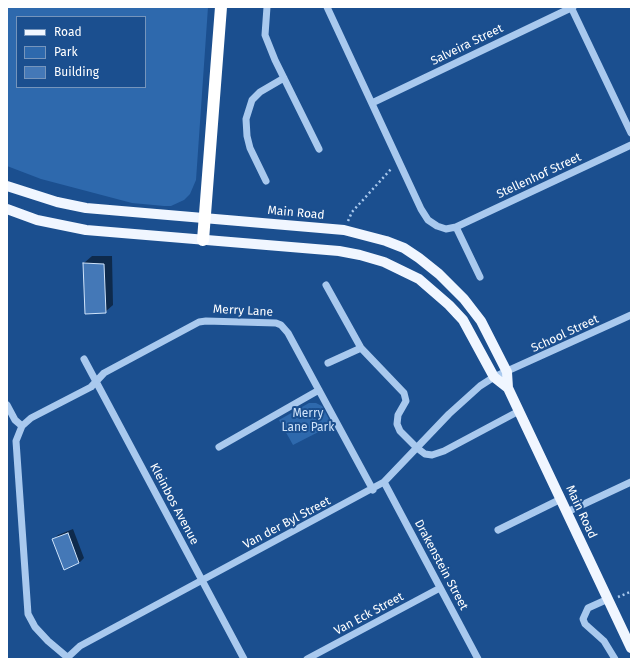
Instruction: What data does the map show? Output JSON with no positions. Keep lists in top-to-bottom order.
{
  "streets": {
    "main road": ["Main Road"],
    "street": [
      "Salveira Street",
      "Stellenhof Street",
      "Merry Lane",
      "School Street",
      "Kleinbos Avenue",
      "Van der Byl Street",
      "Drakenstein Street",
      "Van Eck Street"
    ]
  },
  "crossings": [
    ["Main Road", "School Street"],
    ["Main Road", "Van der Byl Street"],
    ["Merry Lane", "Kleinbos Avenue"],
    ["Merry Lane", "Van der Byl Street"],
    ["School Street", "Van der Byl Street"],
    ["Kleinbos Avenue", "Van der Byl Street"],
    ["Van der Byl Street", "Drakenstein Street"],
    ["Drakenstein Street", "Van Eck Street"]
  ],
  "parks": ["Merry Lane Park"],
  "legend": ["Road", "Park", "Building"]
}
